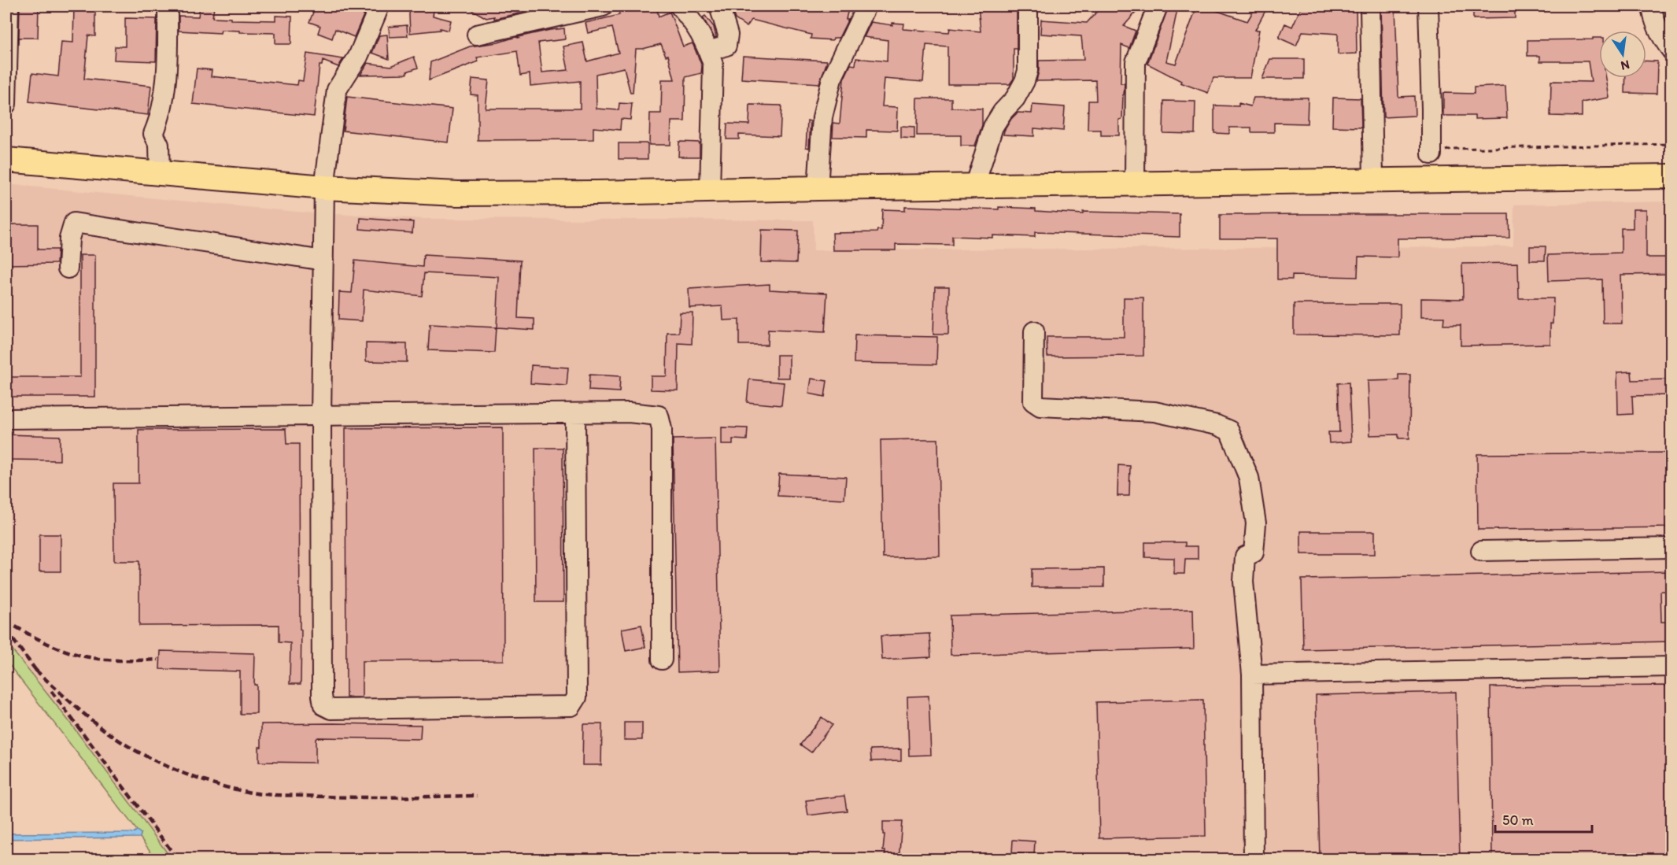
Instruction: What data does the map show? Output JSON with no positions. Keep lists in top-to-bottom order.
{
  "scale_bar": "50 m",
  "north": "bottom"
}
